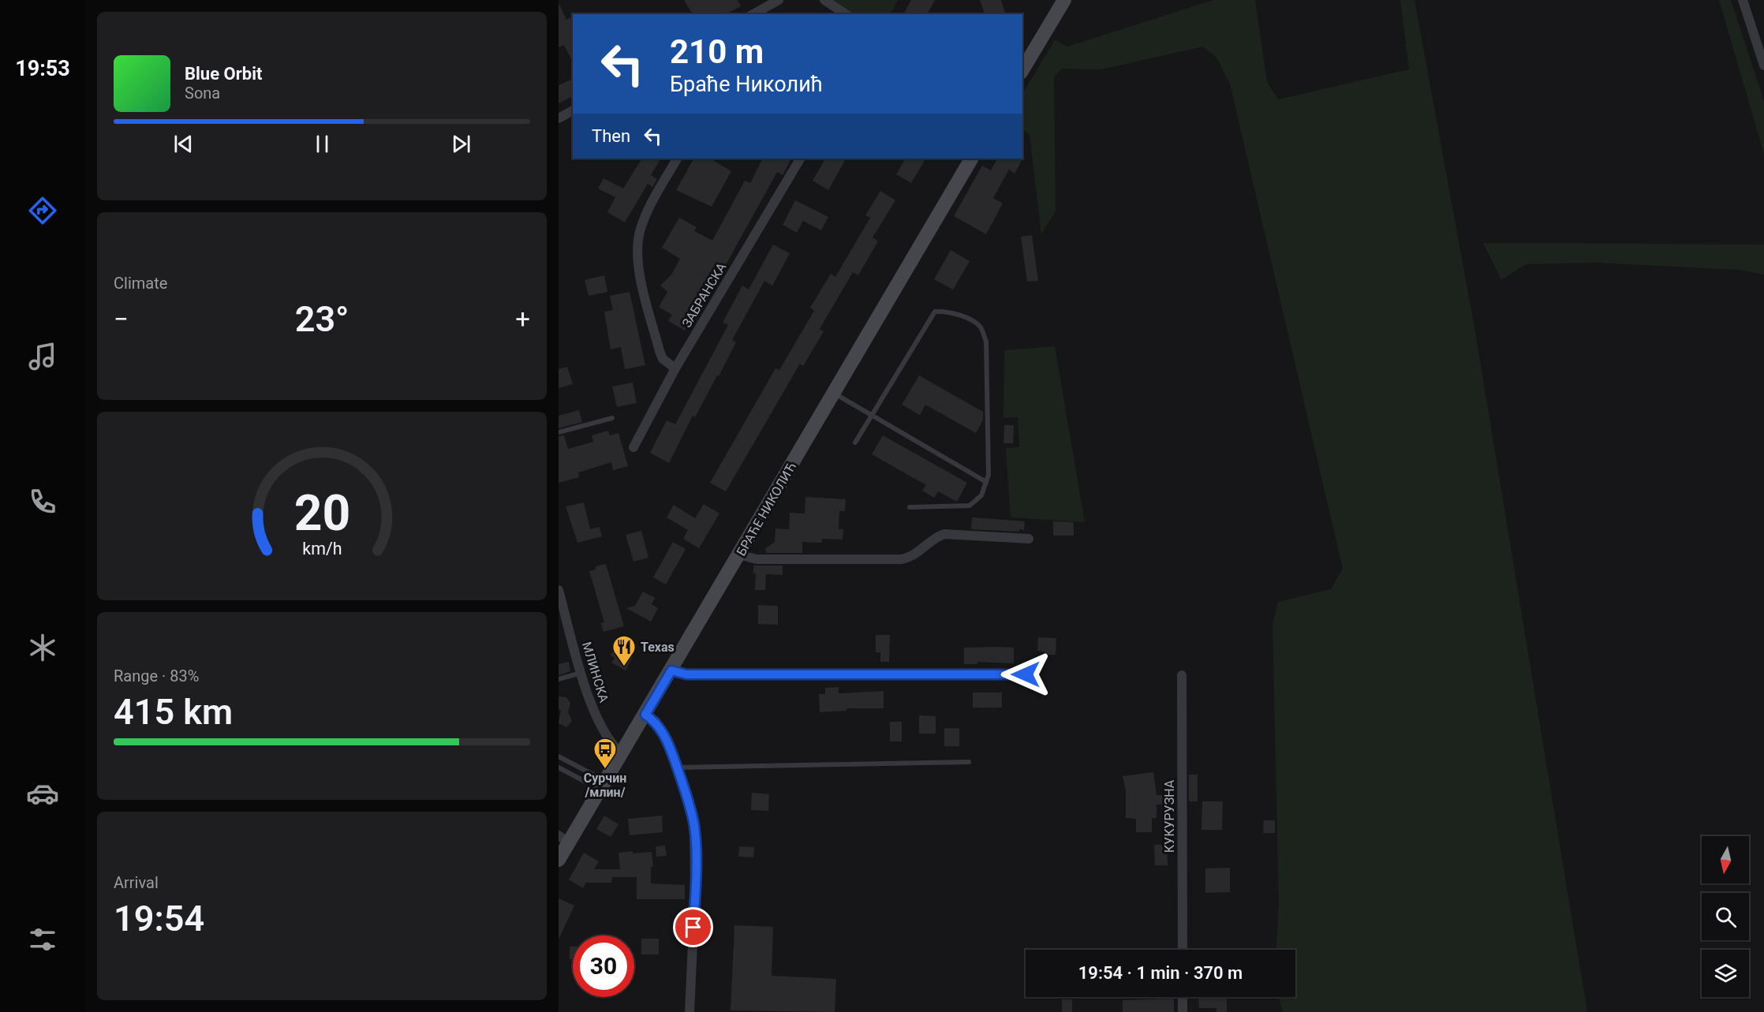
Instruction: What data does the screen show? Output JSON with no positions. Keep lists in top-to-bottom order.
{
  "streets": {
    "main road": ["БРАЋЕ НИКОЛИЋ"],
    "street": ["ЗАБРАНСКА", "МЛИНСКА", "КУКУРУЗНА"]
  },
  "crossings": [
    ["БРАЋЕ НИКОЛИЋ", "МЛИНСКА"]
  ],
  "places": {
    "restaurant": ["Texas"],
    "bus stop": ["Сурчин /млин/"]
  },
  "north": "bottom",
  "page": {
    "tabs": "19:53",
    "turn": ["210 m", "Браће Николић"],
    "song": ["Blue Orbit", "Sona"],
    "then": "Then",
    "tile": [
      "Climate",
      ["Range · 83%", "415 km"],
      ["Arrival", "19:54"]
    ],
    "heat": ["−", "23°", "+"],
    "limit": "30",
    "trip": "19:54 · 1 min · 370 m",
    "gauge": ["20", "km/h"]
  }
}
